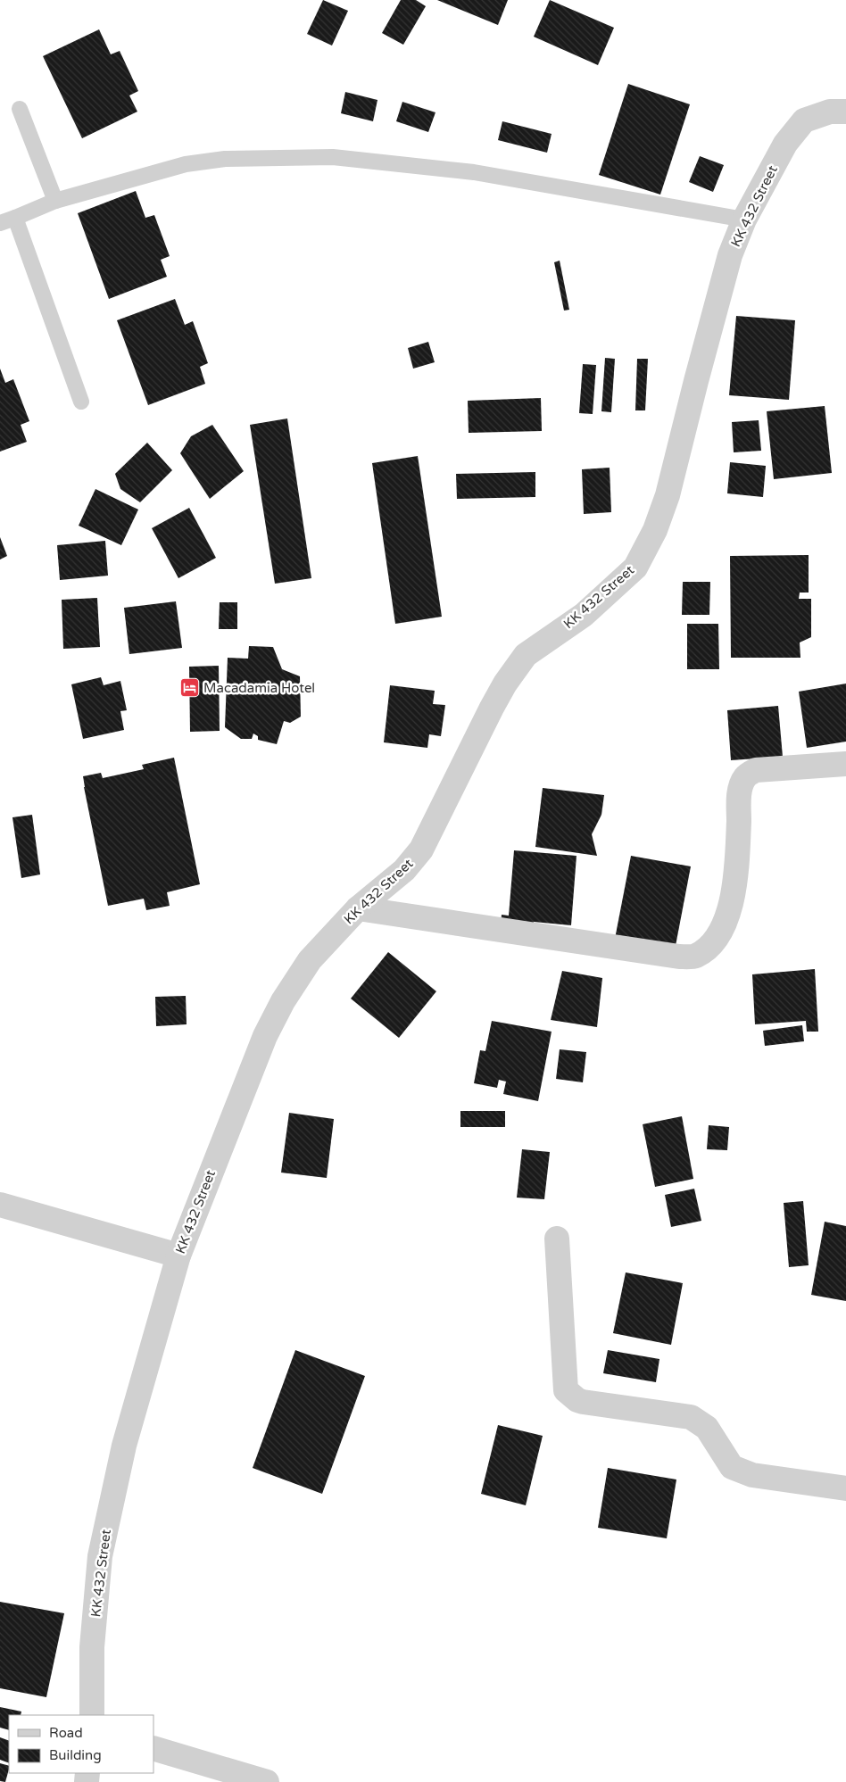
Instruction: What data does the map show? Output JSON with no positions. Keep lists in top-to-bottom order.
{
  "streets": {
    "street": ["KK 432 Street"]
  },
  "places": {
    "hotel": ["Macadamia Hotel"]
  },
  "legend": ["Road", "Building"]
}
